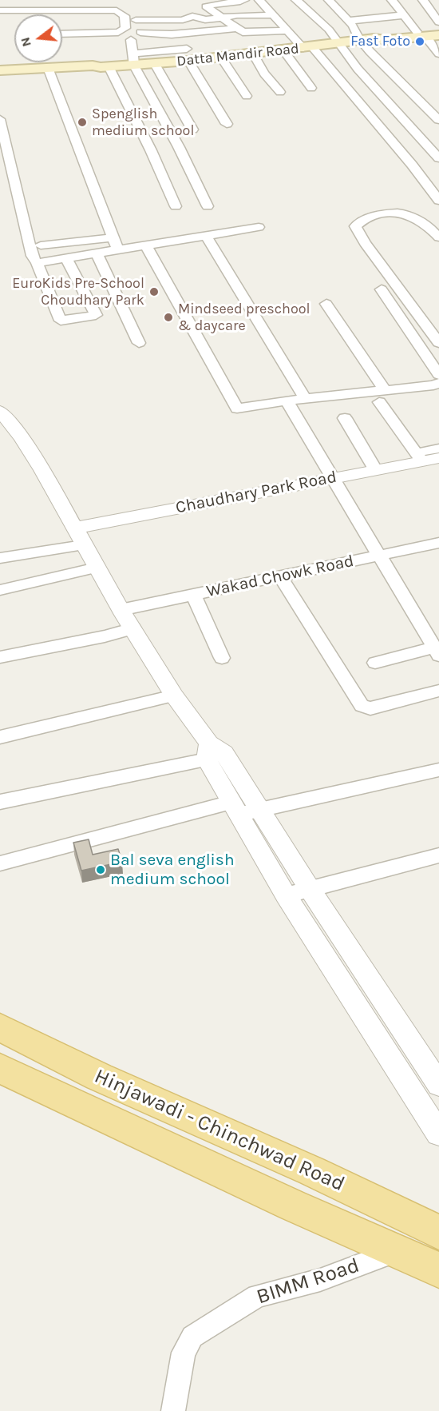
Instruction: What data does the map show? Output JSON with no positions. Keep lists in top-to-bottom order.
{
  "streets": {
    "main road": ["Datta Mandir Road", "Hinjawadi - Chinchwad Road"],
    "street": ["Chaudhary Park Road", "Wakad Chowk Road", "BIMM Road"]
  },
  "crossings": [
    ["Hinjawadi - Chinchwad Road", "BIMM Road"]
  ],
  "places": [
    "Fast Foto",
    "Spenglish medium school",
    "EuroKids Pre-School Choudhary Park",
    "Mindseed preschool & daycare",
    "Bal seva english medium school"
  ],
  "north": "left"
}
